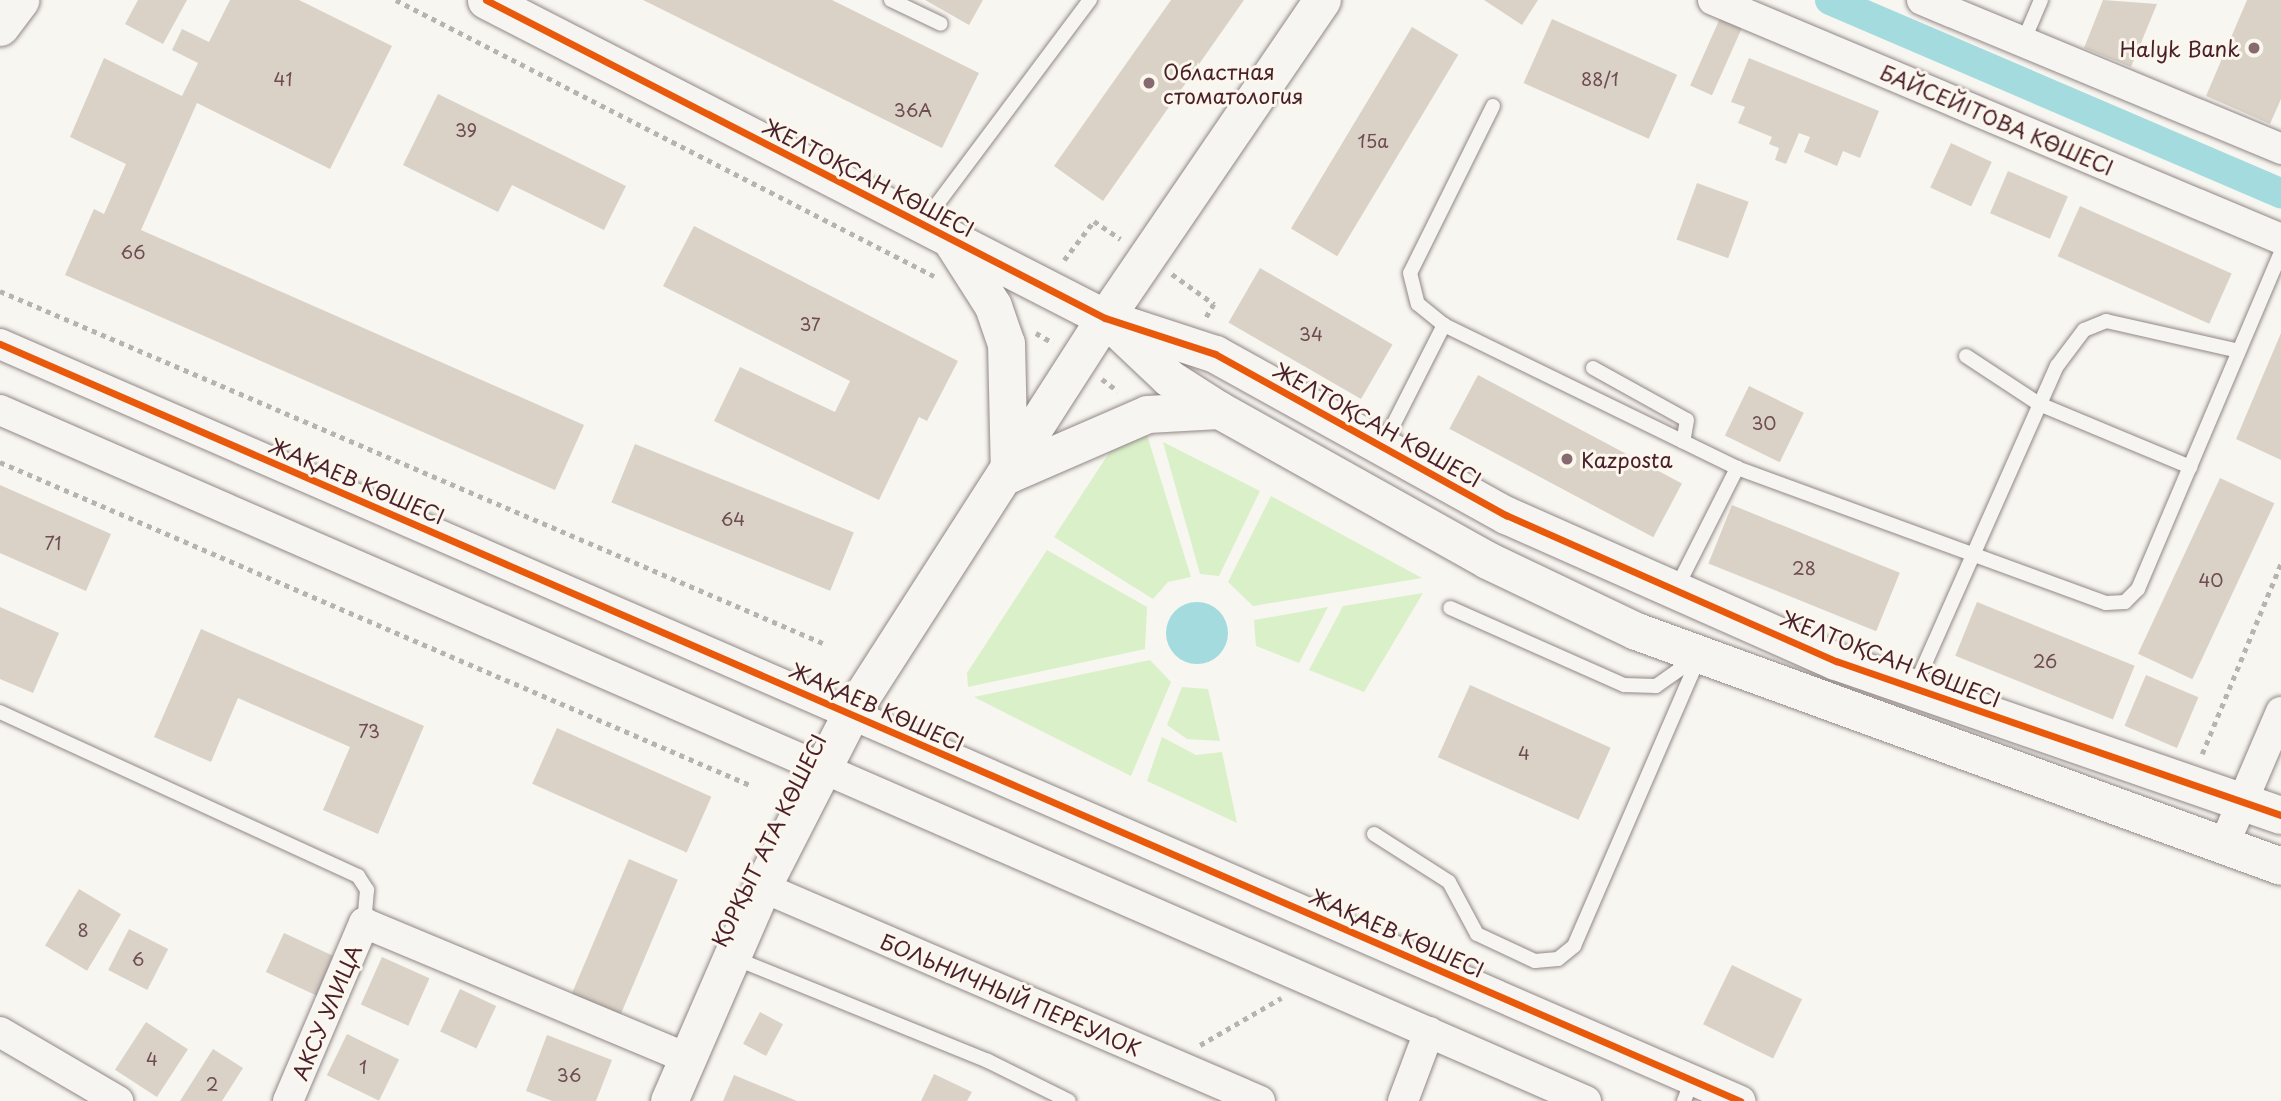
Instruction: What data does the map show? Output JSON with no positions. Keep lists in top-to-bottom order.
{
  "streets": {
    "street": [
      "БАЙСЕЙІТОВА КӨШЕСІ",
      "ЖЕЛТОҚСАН КӨШЕСІ",
      "ЖАҚАЕВ КӨШЕСІ",
      "ҚОРҚЫТ АТА КӨШЕСІ",
      "БОЛЬНИЧНЫЙ ПЕРЕУЛОК",
      "АКСУ УЛИЦА"
    ]
  },
  "crossings": [
    ["ЖЕЛТОҚСАН КӨШЕСІ", "ҚОРҚЫТ АТА КӨШЕСІ"],
    ["ЖАҚАЕВ КӨШЕСІ", "ҚОРҚЫТ АТА КӨШЕСІ"],
    ["ҚОРҚЫТ АТА КӨШЕСІ", "БОЛЬНИЧНЫЙ ПЕРЕУЛОК"]
  ],
  "places": ["Halyk Bank", "Областная стоматология", "Kazposta"],
  "house_numbers": [
    "41",
    "88/1",
    "36А",
    "39",
    "15а",
    "66",
    "37",
    "34",
    "30",
    "64",
    "71",
    "28",
    "40",
    "26",
    "73",
    "4",
    "8",
    "6",
    "4",
    "1",
    "36",
    "2"
  ]
}
